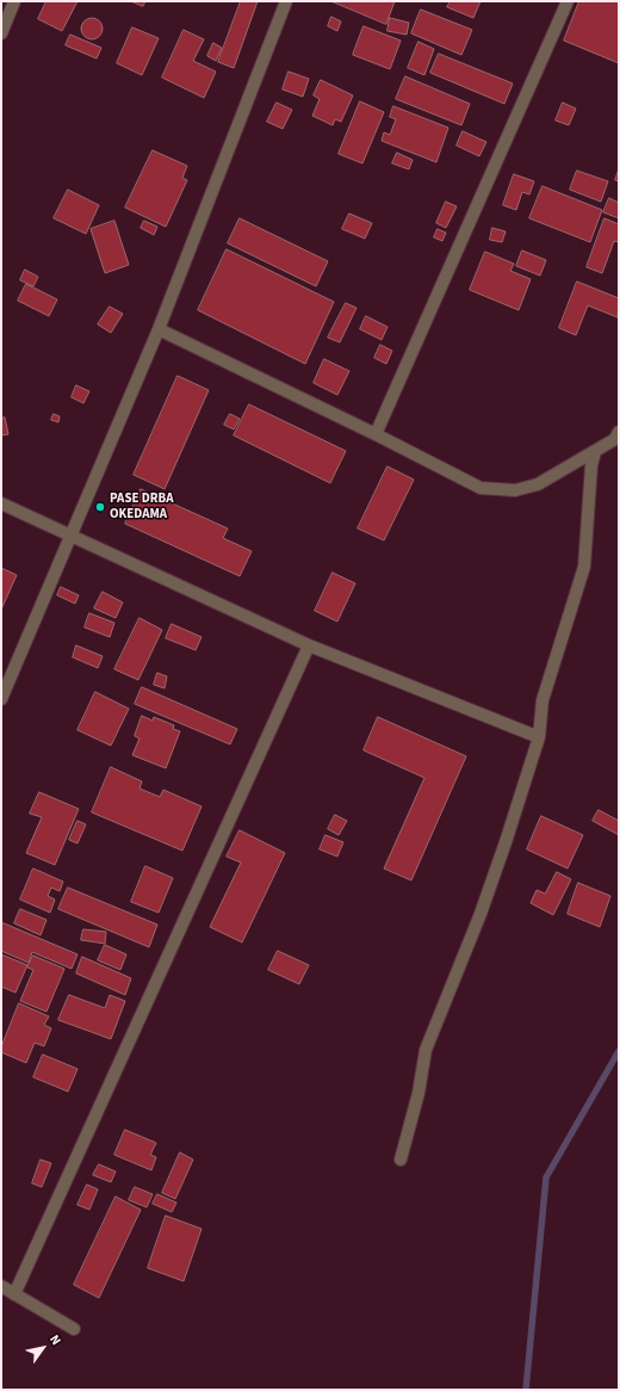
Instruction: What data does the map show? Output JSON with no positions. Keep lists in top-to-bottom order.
{
  "places": ["PASE DRBA OKEDAMA"],
  "north": "top right"
}
